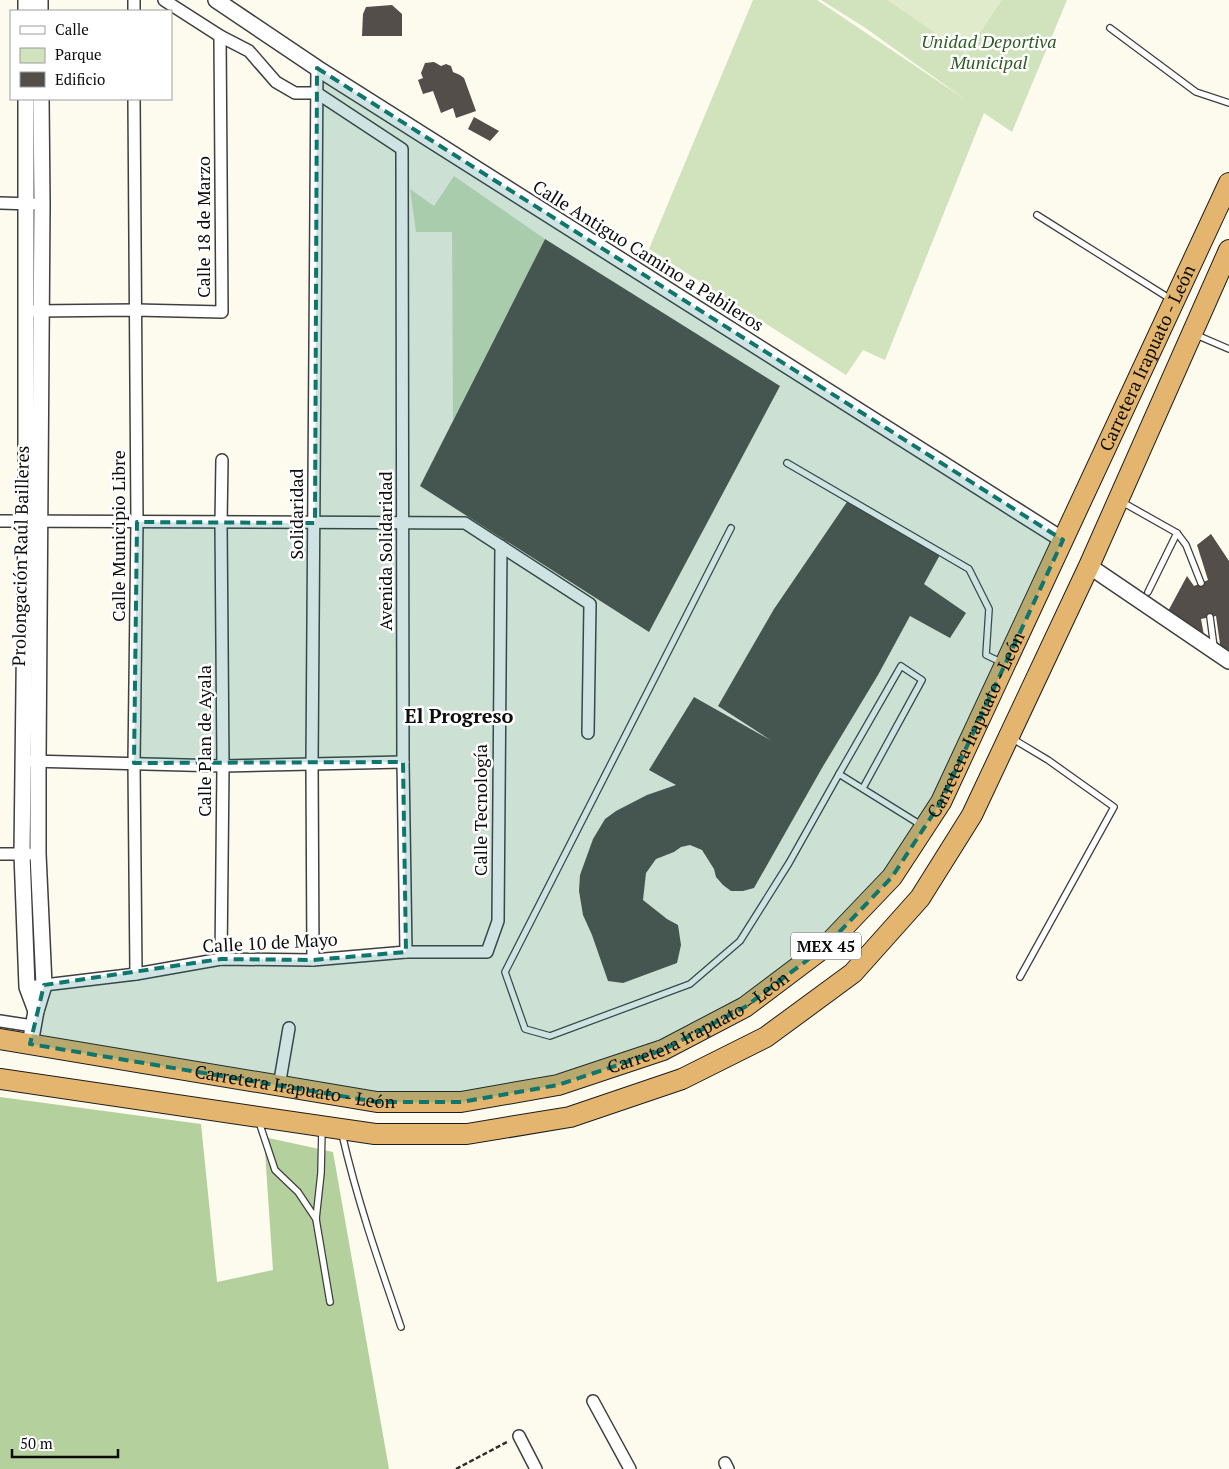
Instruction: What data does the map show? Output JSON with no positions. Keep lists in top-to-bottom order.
{
  "streets": {
    "highway": ["Carretera Irapuato - León", "MEX 45"],
    "street": [
      "Calle 18 de Marzo",
      "Calle Antiguo Camino a Pabileros",
      "Solidaridad",
      "Calle Municipio Libre",
      "Avenida Solidaridad",
      "Prolongación Raúl Bailleres",
      "Calle Plan de Ayala",
      "Calle Tecnología",
      "Calle 10 de Mayo"
    ]
  },
  "crossings": [
    ["Calle 18 de Marzo", "Calle Municipio Libre"],
    ["Calle 18 de Marzo", "Prolongación Raúl Bailleres"],
    ["Calle Antiguo Camino a Pabileros", "Carretera Irapuato - León"],
    ["Calle Antiguo Camino a Pabileros", "Solidaridad"],
    ["Calle Antiguo Camino a Pabileros", "Avenida Solidaridad"],
    ["Carretera Irapuato - León", "Prolongación Raúl Bailleres"],
    ["Solidaridad", "Avenida Solidaridad"],
    ["Solidaridad", "Calle 10 de Mayo"],
    ["Calle Municipio Libre", "Calle 10 de Mayo"],
    ["Avenida Solidaridad", "Calle 10 de Mayo"],
    ["Prolongación Raúl Bailleres", "Calle 10 de Mayo"],
    ["Calle Plan de Ayala", "Calle 10 de Mayo"],
    ["Calle Tecnología", "Calle 10 de Mayo"]
  ],
  "districts": ["El Progreso"],
  "parks": ["Unidad Deportiva Municipal"],
  "legend": ["Calle", "Parque", "Edificio"],
  "scale_bar": "50 m"
}
